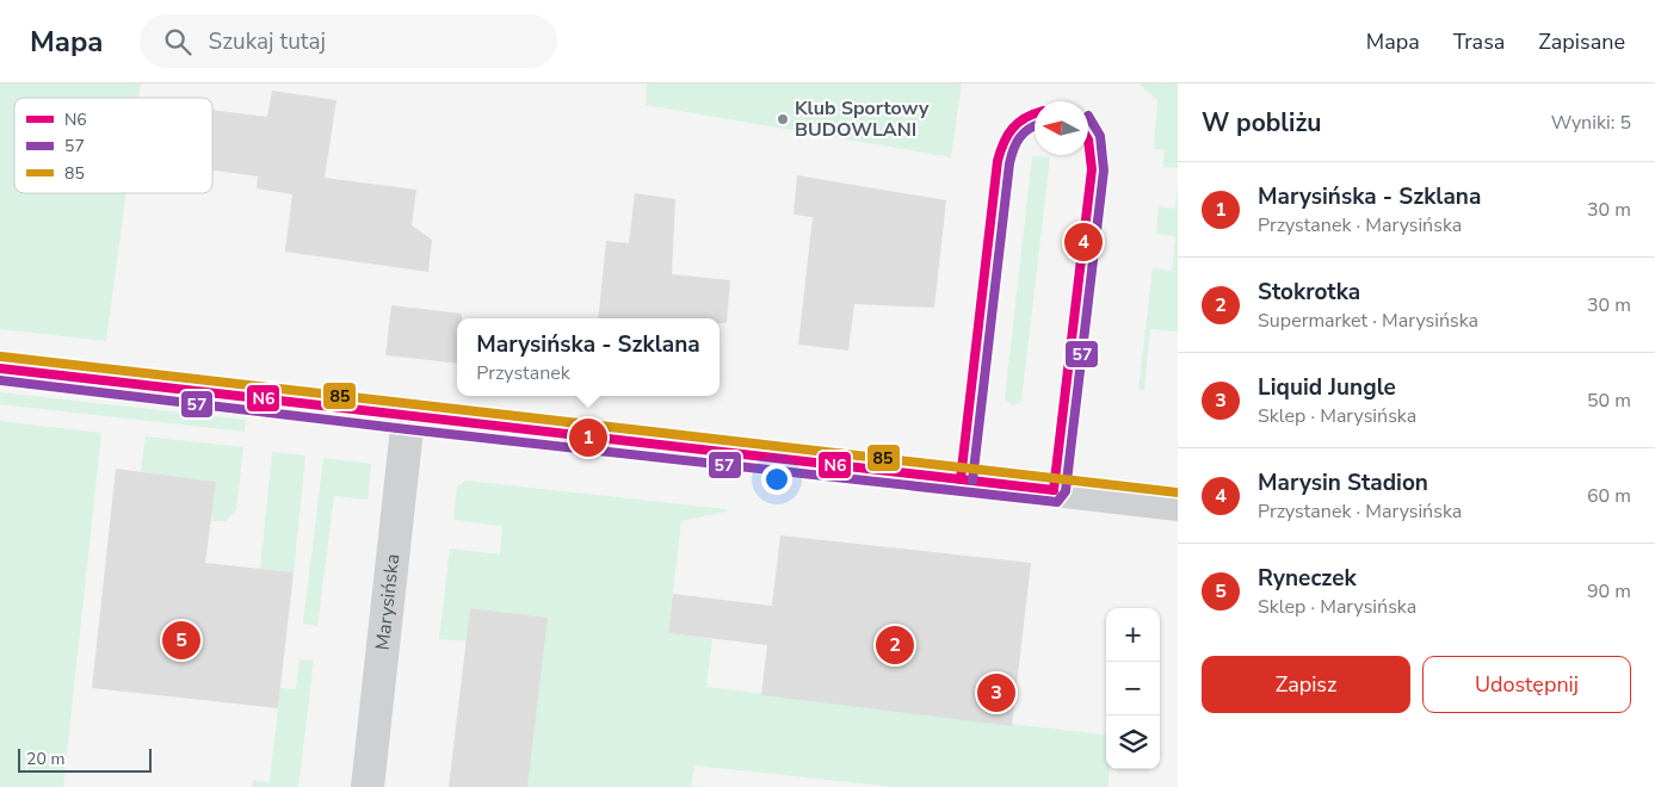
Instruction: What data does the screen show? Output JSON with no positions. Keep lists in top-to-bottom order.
{
  "streets": {
    "street": ["Marysińska"]
  },
  "places": ["Klub Sportowy BUDOWLANI"],
  "lines": ["transit line N6", "transit line 57", "transit line 85"],
  "legend": ["N6", "57", "85"],
  "scale_bar": "20 m",
  "north": "left",
  "page": {
    "header": "Mapa",
    "search": "Szukaj tutaj",
    "nav": ["Mapa", "Trasa", "Zapisane"],
    "heading": ["W pobliżu", "Wyniki: 5"],
    "list": [
      {
        "mark": "1",
        "name": "Marysińska - Szklana",
        "note": "Przystanek · Marysińska",
        "value": "30 m"
      },
      {
        "mark": "2",
        "name": "Stokrotka",
        "note": "Supermarket · Marysińska",
        "value": "30 m"
      },
      {
        "mark": "3",
        "name": "Liquid Jungle",
        "note": "Sklep · Marysińska",
        "value": "50 m"
      },
      {
        "mark": "4",
        "name": "Marysin Stadion",
        "note": "Przystanek · Marysińska",
        "value": "60 m"
      },
      {
        "mark": "5",
        "name": "Ryneczek",
        "note": "Sklep · Marysińska",
        "value": "90 m"
      }
    ],
    "pins": [
      "4",
      "1",
      "5",
      "2",
      "3"
    ],
    "popup": ["Marysińska - Szklana", "Przystanek"],
    "map_buttons": ["+", "−"],
    "buttons": ["Zapisz", "Udostępnij"],
    "scale": "20 m"
  }
}
